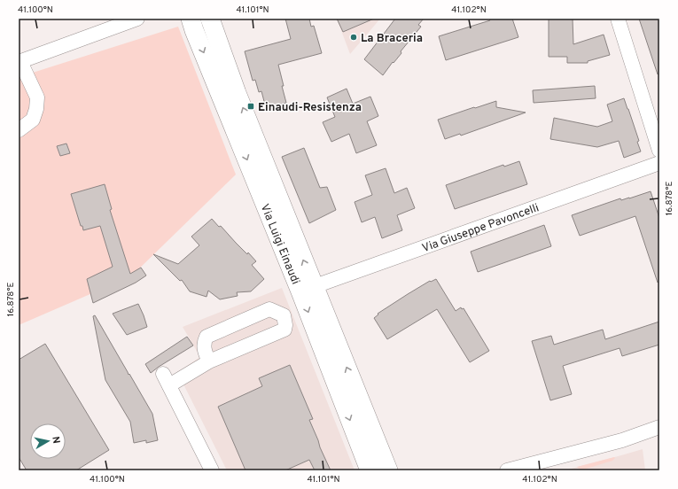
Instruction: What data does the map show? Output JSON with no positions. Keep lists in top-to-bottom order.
{
  "streets": {
    "main road": ["Via Luigi Einaudi"],
    "street": ["Via Giuseppe Pavoncelli"]
  },
  "crossings": [
    ["Via Giuseppe Pavoncelli", "Via Luigi Einaudi"]
  ],
  "places": {
    "other": ["La Braceria"],
    "transit": ["Einaudi-Resistenza"]
  },
  "north": "right",
  "coordinates": [
    "41.100°N",
    "41.101°N",
    "41.102°N",
    "16.878°E"
  ]
}
